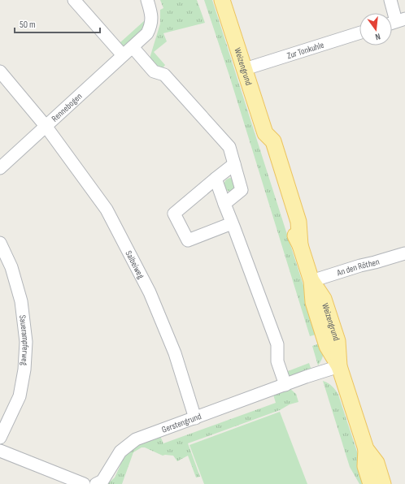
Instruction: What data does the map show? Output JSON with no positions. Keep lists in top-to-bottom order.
{
  "streets": {
    "main road": ["Weizengrund"],
    "street": [
      "Zur Tonkuhle",
      "Rennebogen",
      "Salbeiweg",
      "An den Röthen",
      "Sauerampferweg",
      "Gerstengrund"
    ]
  },
  "crossings": [
    ["Zur Tonkuhle", "Weizengrund"],
    ["Weizengrund", "An den Röthen"],
    ["Weizengrund", "Gerstengrund"],
    ["Rennebogen", "Salbeiweg"],
    ["Salbeiweg", "Gerstengrund"]
  ],
  "scale_bar": "50 m",
  "north": "bottom"
}
